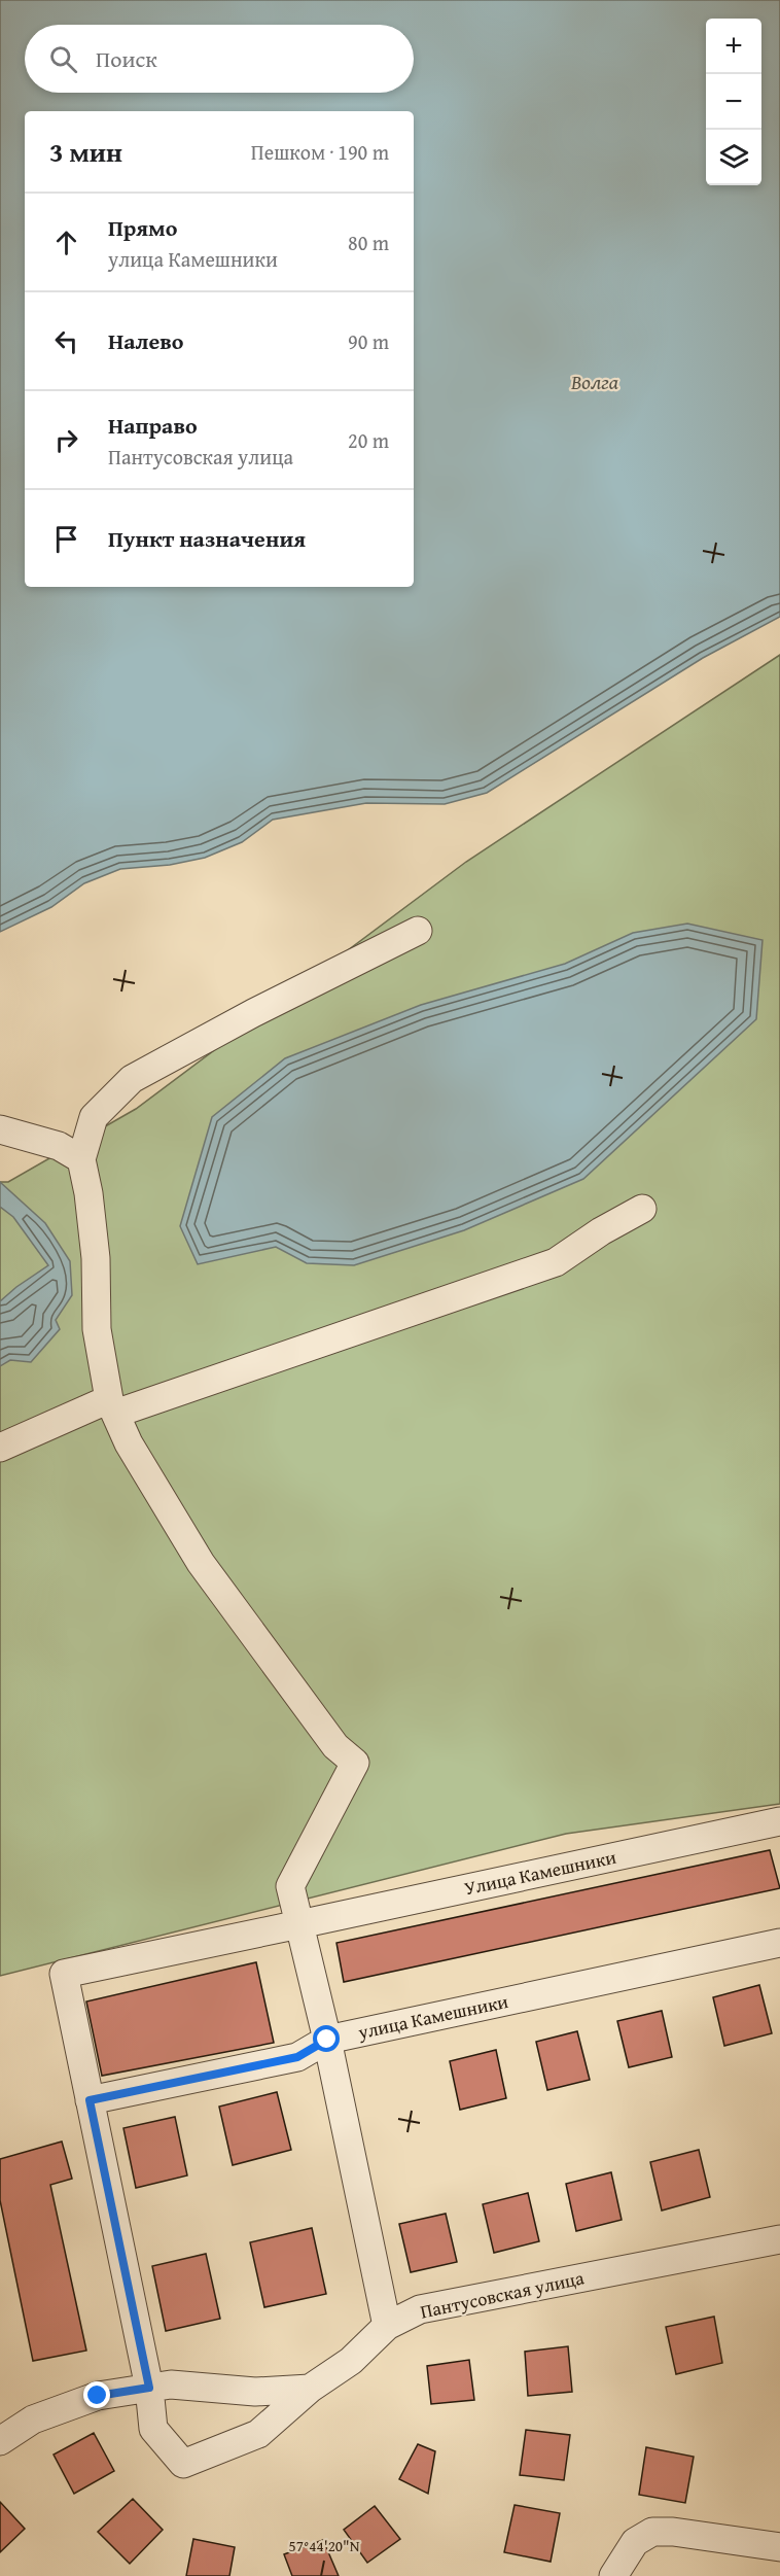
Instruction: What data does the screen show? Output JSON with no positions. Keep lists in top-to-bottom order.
{
  "streets": {
    "street": ["Улица Камешники", "улица Камешники", "Пантусовская улица"]
  },
  "crossings": [
    ["Улица Камешники", "улица Камешники"]
  ],
  "water": ["Волга"],
  "page": {
    "map_buttons": ["+", "−"],
    "search": "Поиск",
    "heading": ["3 мин", "Пешком · 190 m"],
    "list": [
      ["Прямо", "улица Камешники", "80 m"],
      ["Налево", "90 m"],
      ["Направо", "Пантусовская улица", "20 m"],
      "Пункт назначения"
    ]
  },
  "coordinates": ["57°44'20\"N"]
}
